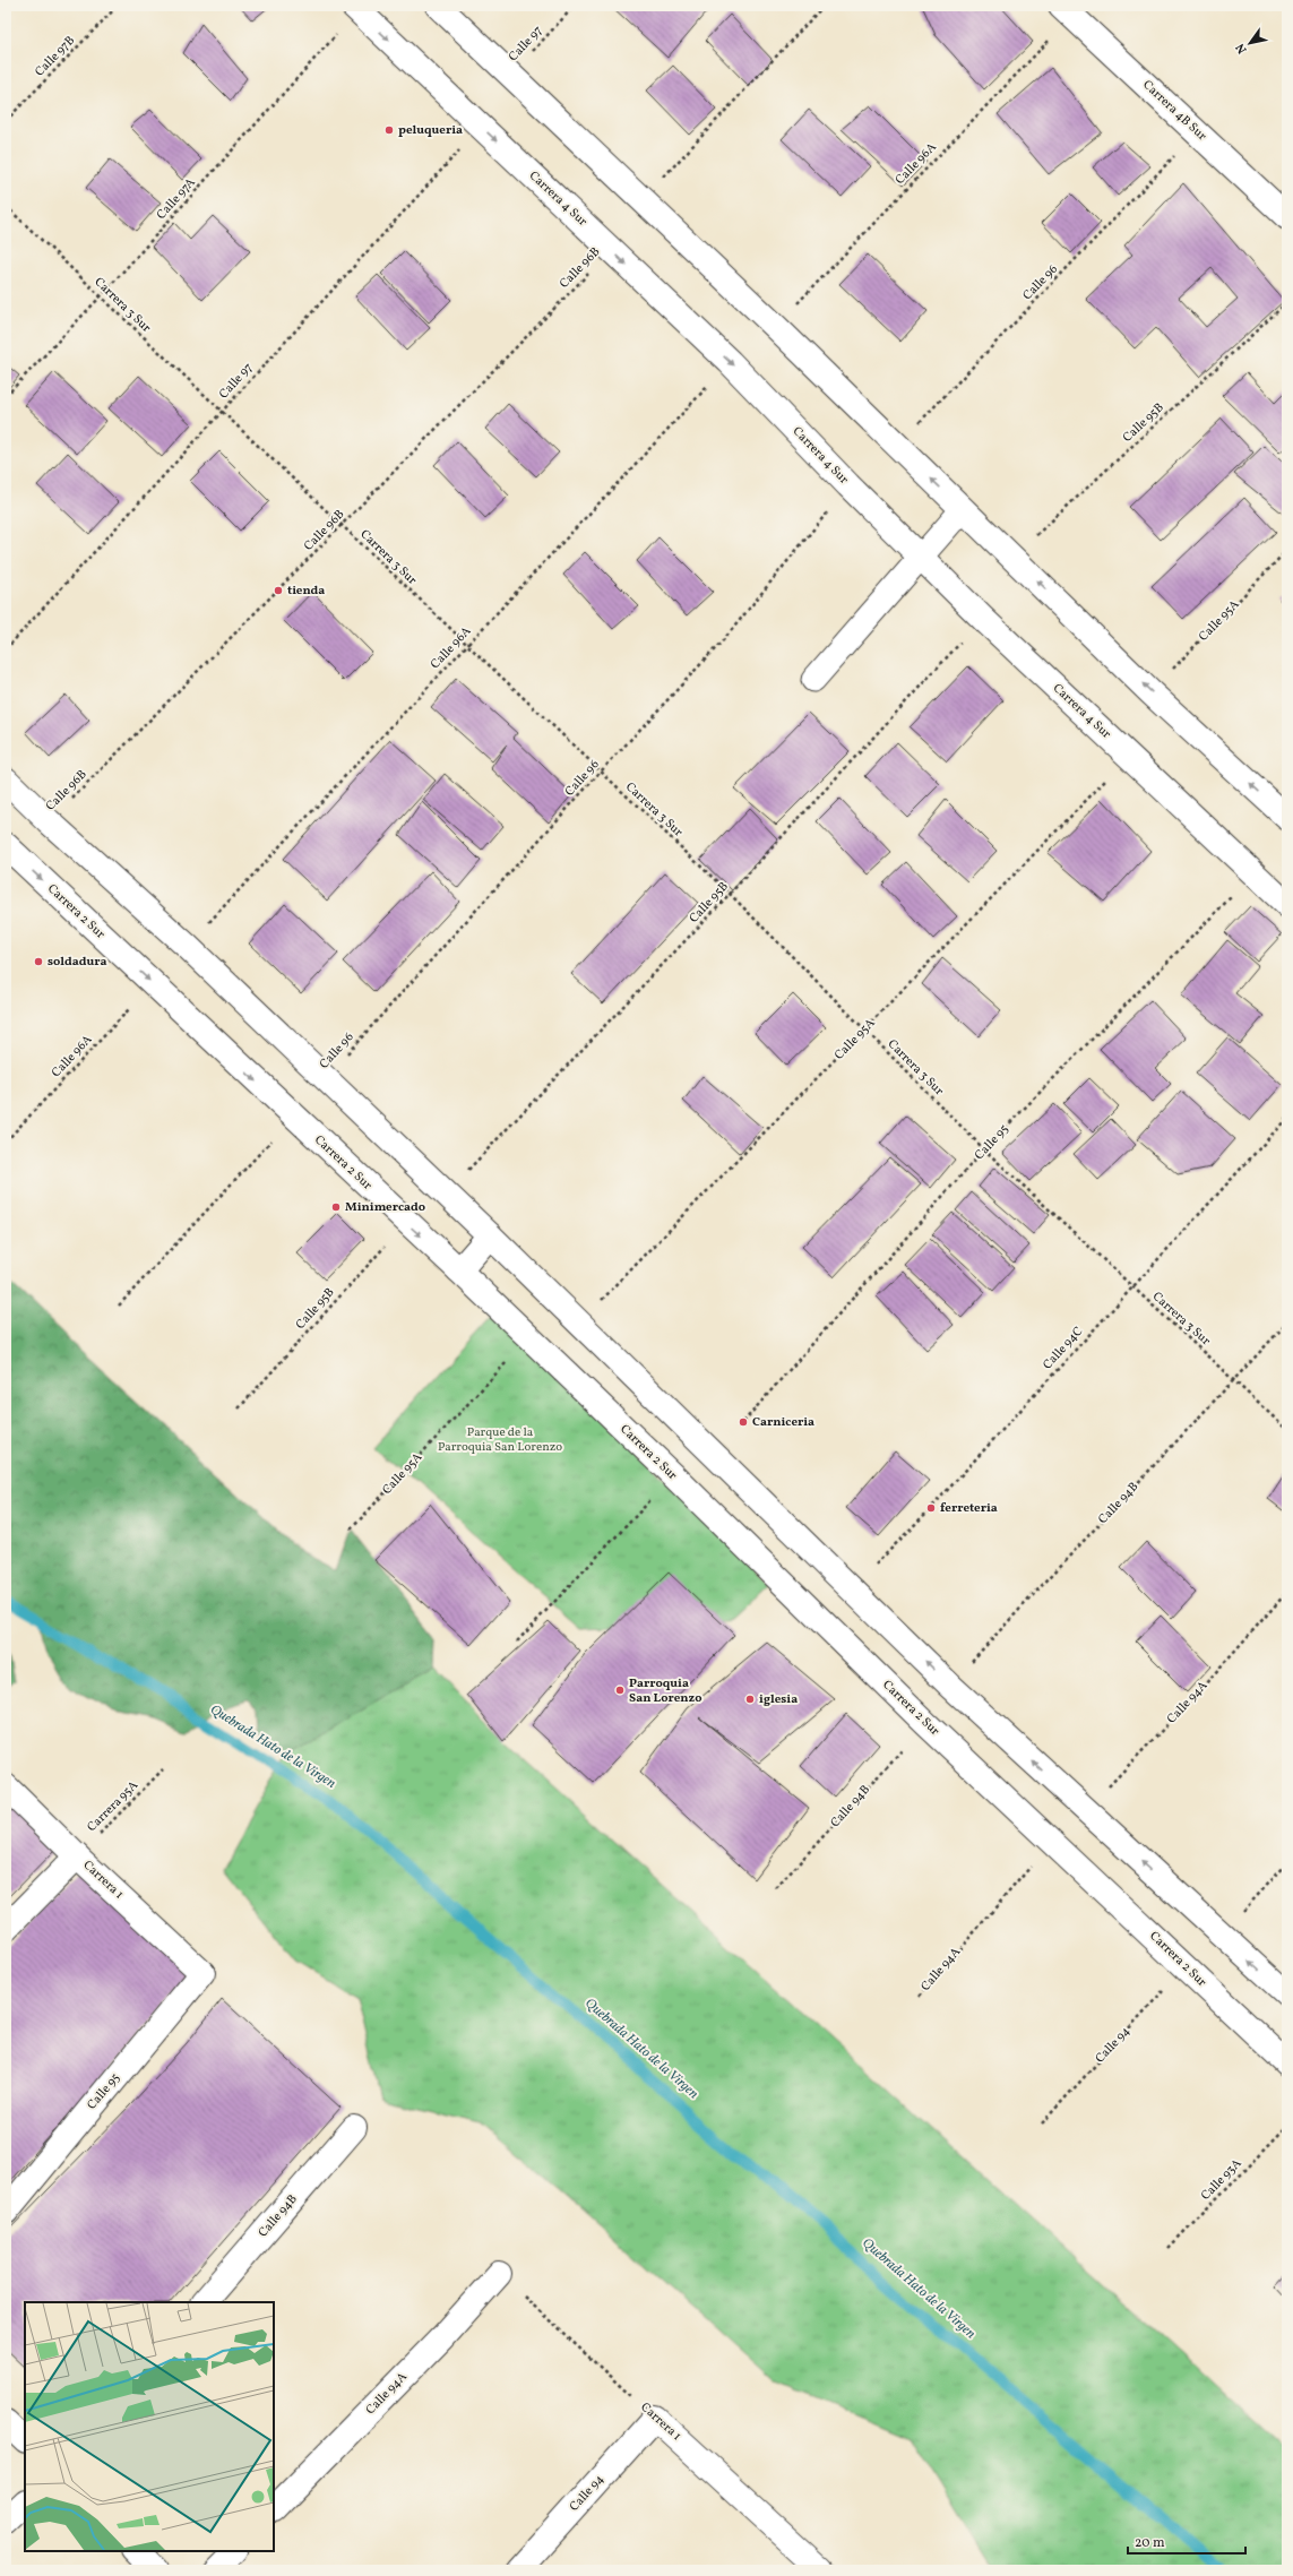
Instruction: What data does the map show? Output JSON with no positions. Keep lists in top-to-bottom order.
{
  "streets": {
    "street": [
      "Carrera 4B Sur",
      "Carrera 4 Sur",
      "Carrera 2 Sur",
      "Calle 95",
      "Calle 94B",
      "Calle 94A",
      "Carrera 1",
      "Calle 94"
    ],
    "path": [
      "Calle 97",
      "Calle 97B",
      "Calle 96A",
      "Calle 97A",
      "Calle 96B",
      "Calle 96",
      "Carrera 3 Sur",
      "Calle 95B",
      "Calle 95A",
      "Calle 94C",
      "Carrera 95A",
      "Calle 93A"
    ]
  },
  "crossings": [
    ["Calle 97", "Carrera 4 Sur"],
    ["Calle 97", "Carrera 3 Sur"],
    ["Carrera 4B Sur", "Calle 96A"],
    ["Carrera 4B Sur", "Calle 96"],
    ["Calle 96A", "Carrera 4 Sur"],
    ["Calle 96A", "Carrera 3 Sur"],
    ["Calle 96A", "Carrera 2 Sur"],
    ["Calle 97A", "Carrera 4 Sur"],
    ["Calle 97A", "Carrera 3 Sur"],
    ["Carrera 4 Sur", "Calle 96B"],
    ["Carrera 4 Sur", "Calle 96"],
    ["Carrera 4 Sur", "Calle 95B"],
    ["Carrera 4 Sur", "Calle 95A"],
    ["Carrera 4 Sur", "Calle 95"],
    ["Calle 96B", "Carrera 3 Sur"],
    ["Calle 96", "Carrera 3 Sur"],
    ["Carrera 3 Sur", "Calle 95B"],
    ["Carrera 3 Sur", "Calle 95A"],
    ["Carrera 3 Sur", "Calle 95"],
    ["Carrera 3 Sur", "Calle 94C"],
    ["Carrera 3 Sur", "Calle 94B"],
    ["Calle 95B", "Carrera 2 Sur"],
    ["Calle 95A", "Carrera 2 Sur"],
    ["Carrera 2 Sur", "Calle 94B"],
    ["Carrera 2 Sur", "Calle 94A"],
    ["Carrera 2 Sur", "Calle 94"],
    ["Calle 95", "Carrera 1"],
    ["Calle 94A", "Carrera 1"],
    ["Carrera 95A", "Carrera 1"],
    ["Carrera 1", "Calle 94"]
  ],
  "water": ["Quebrada Hato de la Virgen"],
  "parks": ["Parque de la Parroquia San Lorenzo"],
  "places": [
    "peluqueria",
    "tienda",
    "soldadura",
    "Minimercado",
    "Carniceria",
    "ferreteria",
    "Parroquia San Lorenzo",
    "iglesia"
  ],
  "scale_bar": "20 m",
  "north": "bottom left"
}
